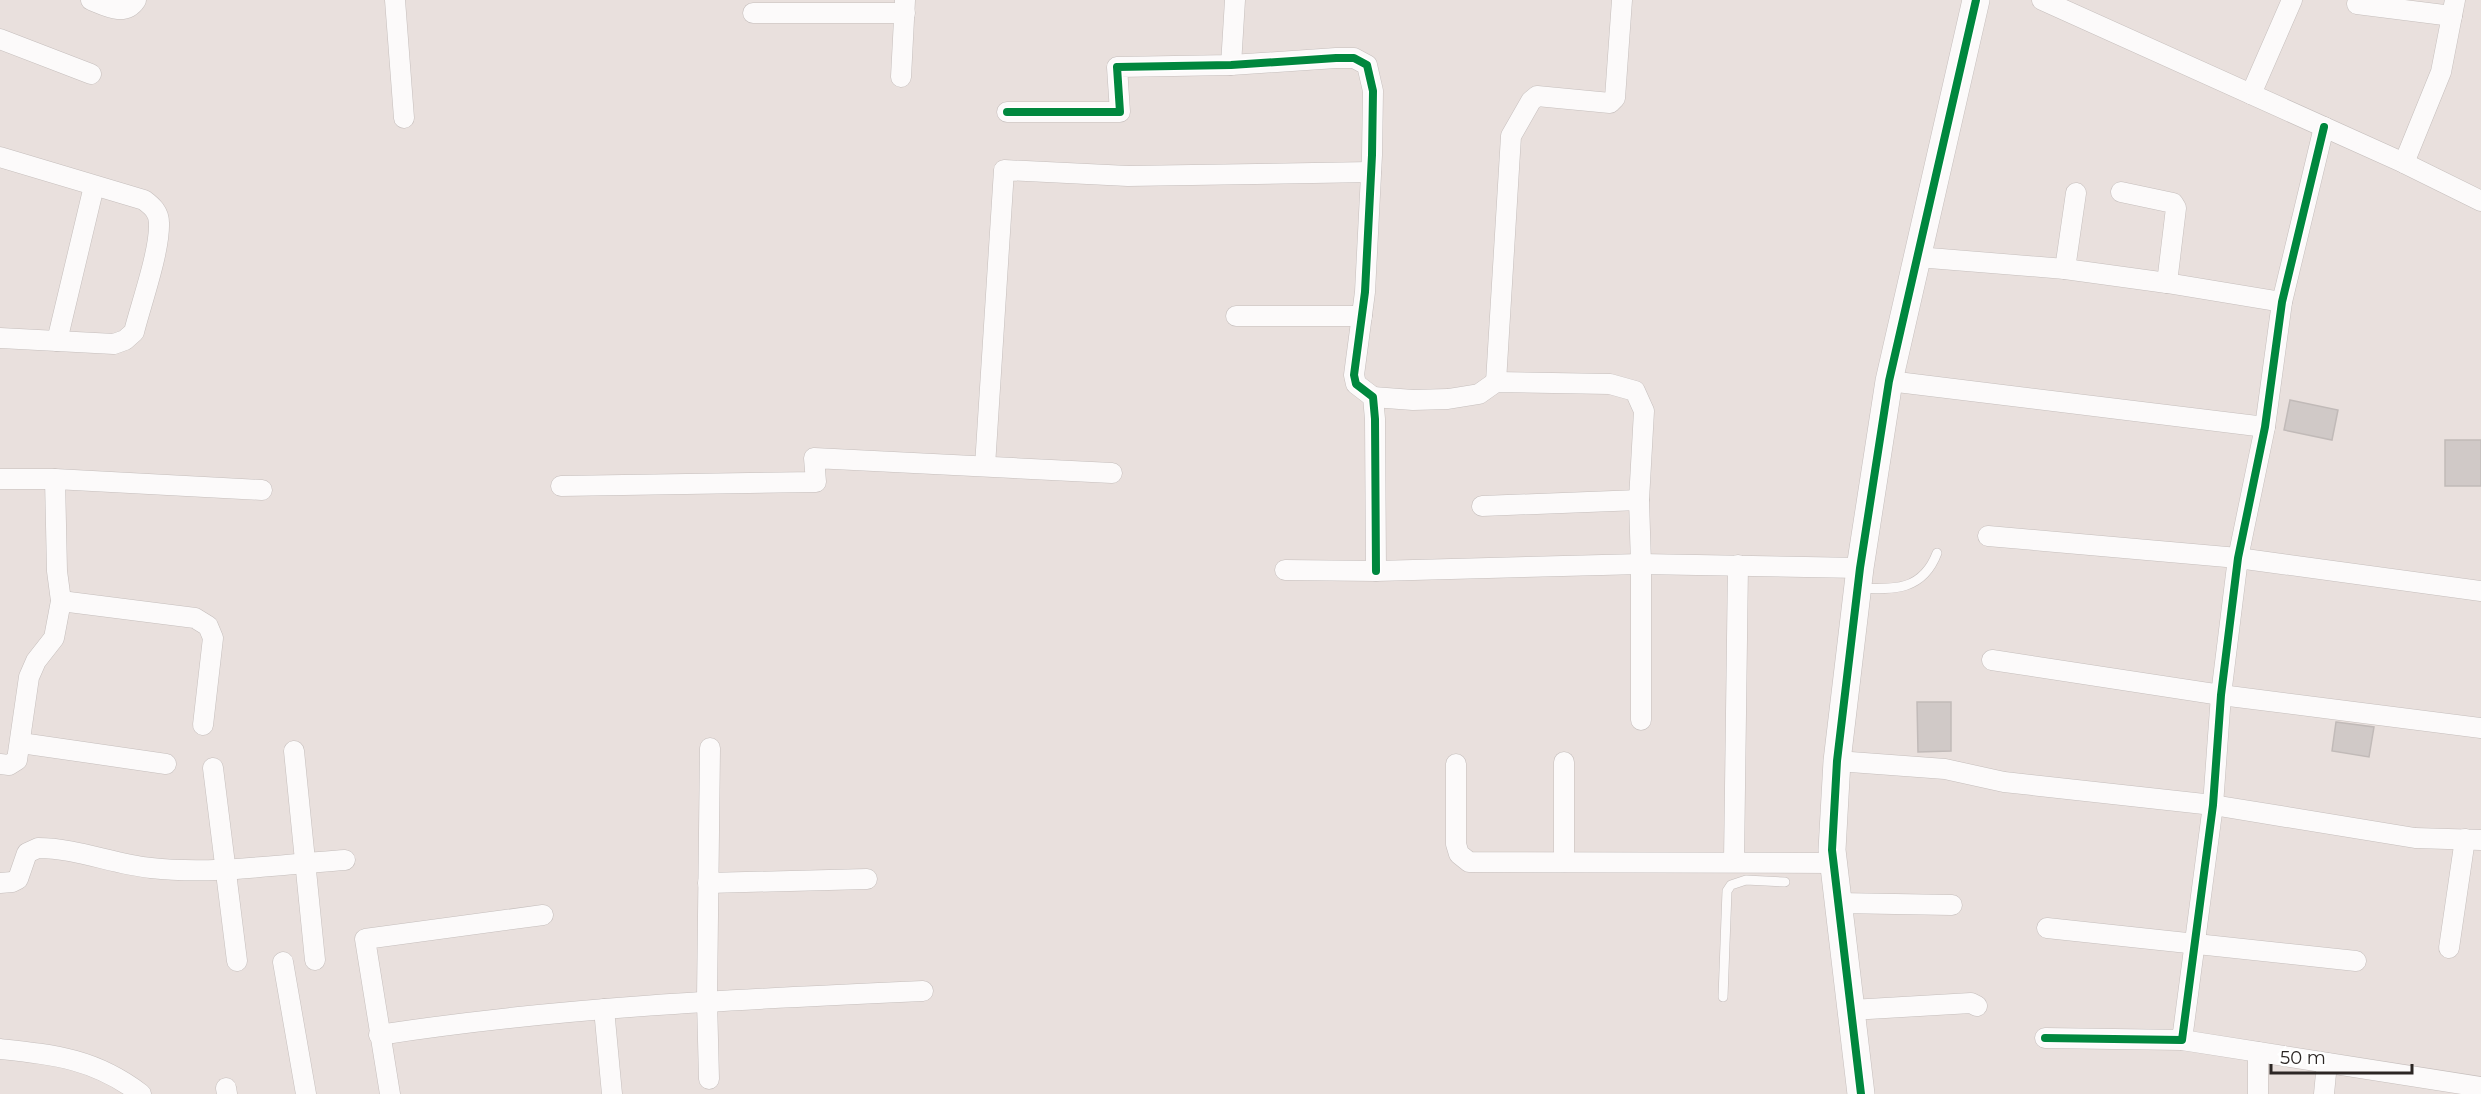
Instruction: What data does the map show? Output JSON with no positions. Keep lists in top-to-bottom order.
{
  "scale_bar": "50 m"
}
